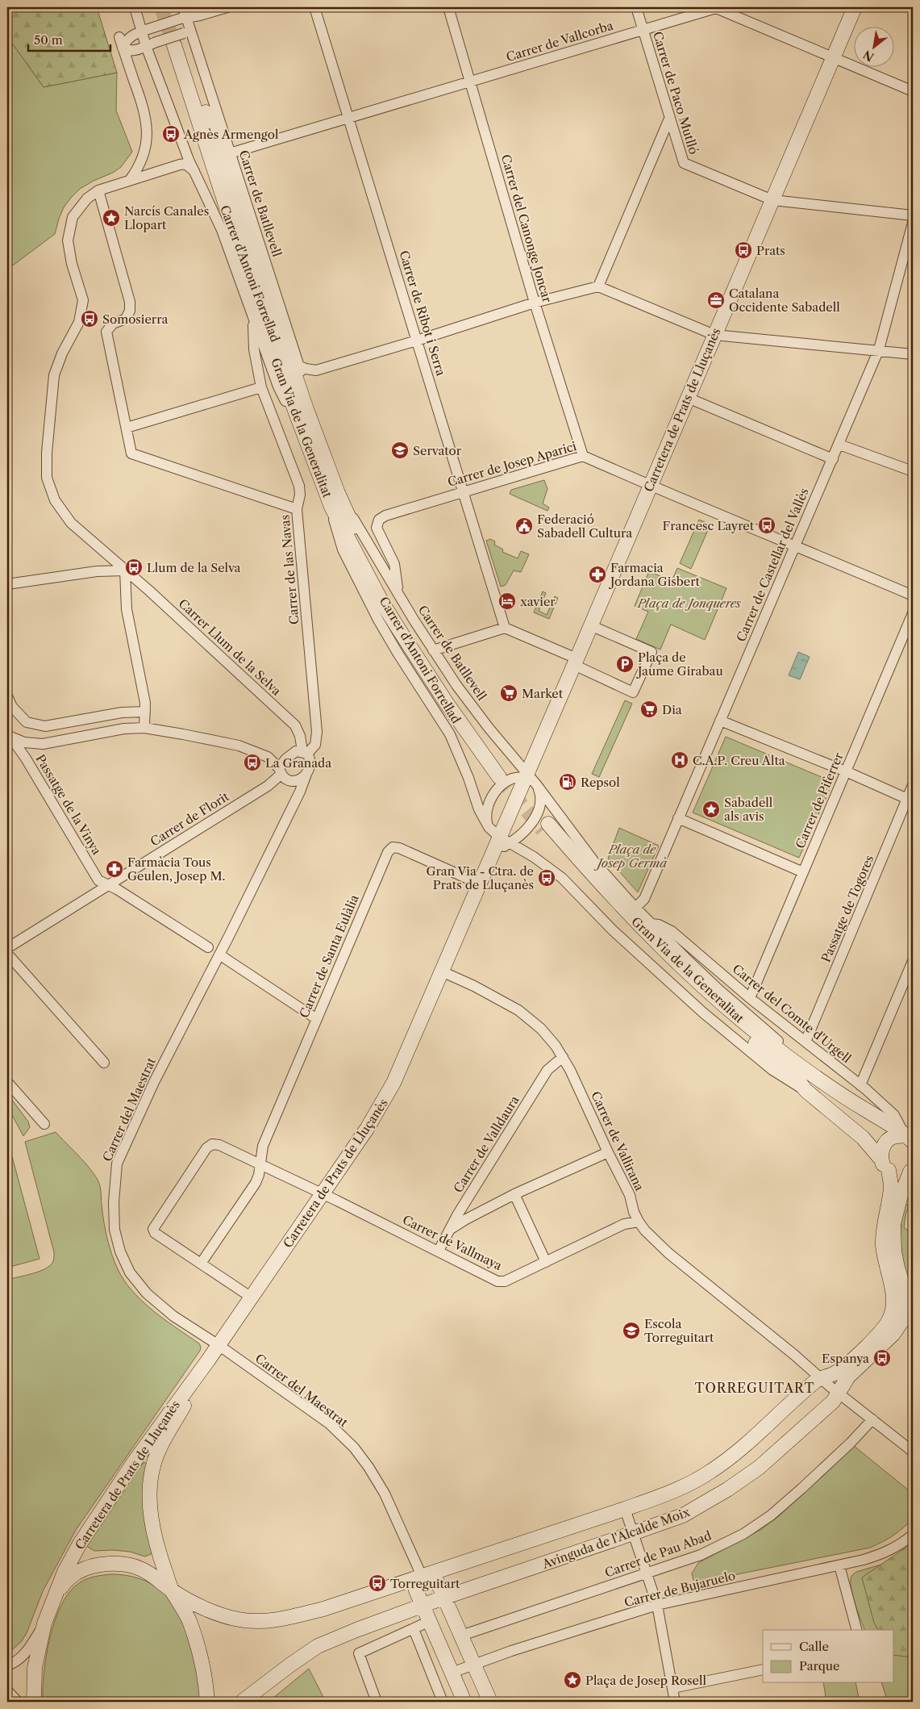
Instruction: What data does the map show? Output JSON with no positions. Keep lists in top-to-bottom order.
{
  "streets": {
    "street": [
      "Carrer de Vallcorba",
      "Carrer de Paco Mutlló",
      "Carrer de Batllevell",
      "Carrer del Canonge Joncar",
      "Carrer d'Antoni Forrellad",
      "Carrer de Ribot i Serra",
      "Carretera de Prats de Lluçanès",
      "Gran Via de la Generalitat",
      "Carrer de Josep Aparici",
      "Carrer de Castellar del Vallès",
      "Carrer de las Navas",
      "Carrer Llum de la Selva",
      "Carrer de Piferrer",
      "Passatge de la Vinya",
      "Carrer de Florit",
      "Passatge de Togores",
      "Carrer de Santa Eulàlia",
      "Carrer del Comte d'Urgell",
      "Carrer del Maestrat",
      "Carrer de Vallirana",
      "Carrer de Valldaura",
      "Carrer de Vallmaya",
      "Avinguda de l'Alcalde Moix",
      "Carrer de Pau Abad",
      "Carrer de Bujaruelo"
    ]
  },
  "crossings": [
    ["Carrer de Vallcorba", "Carrer de Paco Mutlló"],
    ["Carrer de Vallcorba", "Carrer de Batllevell"],
    ["Carrer de Vallcorba", "Carrer del Canonge Joncar"],
    ["Carrer de Vallcorba", "Carrer de Ribot i Serra"],
    ["Carrer de Vallcorba", "Carretera de Prats de Lluçanès"],
    ["Carrer de Paco Mutlló", "Carretera de Prats de Lluçanès"],
    ["Carrer de Batllevell", "Carretera de Prats de Lluçanès"],
    ["Carrer de Batllevell", "Gran Via de la Generalitat"],
    ["Carrer de Batllevell", "Carrer de Josep Aparici"],
    ["Carrer de Batllevell", "Carrer del Comte d'Urgell"],
    ["Carrer del Canonge Joncar", "Carrer de Josep Aparici"],
    ["Carrer d'Antoni Forrellad", "Carretera de Prats de Lluçanès"],
    ["Carrer d'Antoni Forrellad", "Gran Via de la Generalitat"],
    ["Carrer d'Antoni Forrellad", "Carrer de las Navas"],
    ["Carrer de Ribot i Serra", "Carrer de Josep Aparici"],
    ["Carretera de Prats de Lluçanès", "Carrer de Josep Aparici"],
    ["Carretera de Prats de Lluçanès", "Carrer de Santa Eulàlia"],
    ["Carretera de Prats de Lluçanès", "Carrer del Comte d'Urgell"],
    ["Carretera de Prats de Lluçanès", "Carrer del Maestrat"],
    ["Carretera de Prats de Lluçanès", "Carrer de Vallirana"],
    ["Carretera de Prats de Lluçanès", "Carrer de Vallmaya"],
    ["Carretera de Prats de Lluçanès", "Avinguda de l'Alcalde Moix"],
    ["Gran Via de la Generalitat", "Carrer del Comte d'Urgell"],
    ["Gran Via de la Generalitat", "Avinguda de l'Alcalde Moix"],
    ["Carrer de Josep Aparici", "Carrer de Castellar del Vallès"],
    ["Carrer de Castellar del Vallès", "Carrer del Comte d'Urgell"],
    ["Carrer de las Navas", "Carrer Llum de la Selva"],
    ["Carrer de las Navas", "Carrer de Florit"],
    ["Carrer de las Navas", "Carrer del Maestrat"],
    ["Carrer Llum de la Selva", "Carrer de Florit"],
    ["Carrer Llum de la Selva", "Carrer del Maestrat"],
    ["Carrer de Piferrer", "Carrer del Comte d'Urgell"],
    ["Passatge de la Vinya", "Carrer de Florit"],
    ["Carrer de Florit", "Carrer del Maestrat"],
    ["Passatge de Togores", "Carrer del Comte d'Urgell"],
    ["Carrer de Santa Eulàlia", "Carrer de Vallmaya"],
    ["Carrer del Maestrat", "Avinguda de l'Alcalde Moix"],
    ["Carrer de Vallirana", "Carrer de Valldaura"],
    ["Carrer de Vallirana", "Carrer de Vallmaya"],
    ["Carrer de Vallirana", "Avinguda de l'Alcalde Moix"],
    ["Carrer de Vallirana", "Carrer de Pau Abad"],
    ["Carrer de Valldaura", "Carrer de Vallmaya"]
  ],
  "districts": ["TORREGUITART"],
  "parks": ["Plaça de Jonqueres", "Plaça de Josep Germà"],
  "places": {
    "bus stop": [
      "Agnès Armengol",
      "Prats",
      "Somosierra",
      "Francesc Layret",
      "Llum de la Selva",
      "La Granada",
      "Gran Via - Ctra. de Prats de Lluçanès",
      "Espanya",
      "Torreguitart"
    ],
    "place": ["Narcís Canales Llopart", "Sabadell als avis", "Plaça de Josep Rosell"],
    "office": ["Catalana Occidente Sabadell"],
    "school or university": ["Servator", "Escola Torreguitart"],
    "public building": ["Federació Sabadell Cultura"],
    "pharmacy": ["Farmacia Jordana Gisbert", "Farmàcia Tous Geulen, Josep M."],
    "hotel": ["xavier"],
    "parking": ["Plaça de Jaume Girabau"],
    "supermarket": ["Market", "Dia"],
    "hospital": ["C.A.P. Creu Alta"],
    "fuel station": ["Repsol"]
  },
  "legend": ["Calle", "Parque"],
  "scale_bar": "50 m",
  "north": "bottom left"
}
